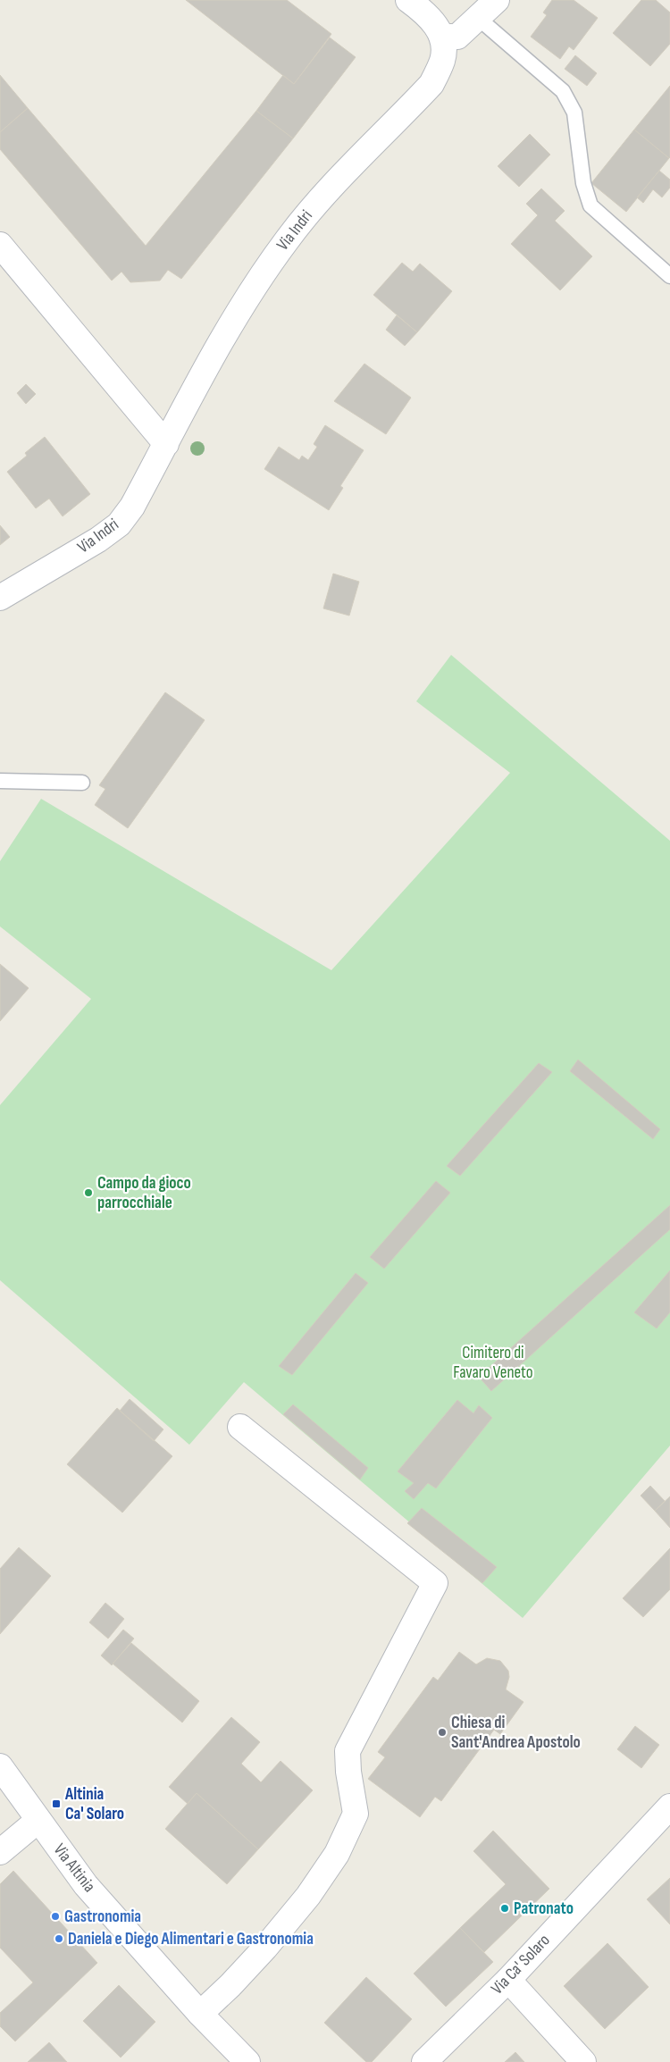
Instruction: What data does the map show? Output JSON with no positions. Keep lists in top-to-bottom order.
{
  "streets": {
    "street": ["Via Indri", "Via Altinia", "Via Ca' Solaro"]
  },
  "parks": ["Cimitero di Favaro Veneto"],
  "places": {
    "other": [
      "Campo da gioco parrocchiale",
      "Chiesa di Sant'Andrea Apostolo",
      "Patronato",
      "Gastronomia",
      "Daniela e Diego Alimentari e Gastronomia"
    ],
    "transit": ["Altinia Ca' Solaro"]
  }
}
